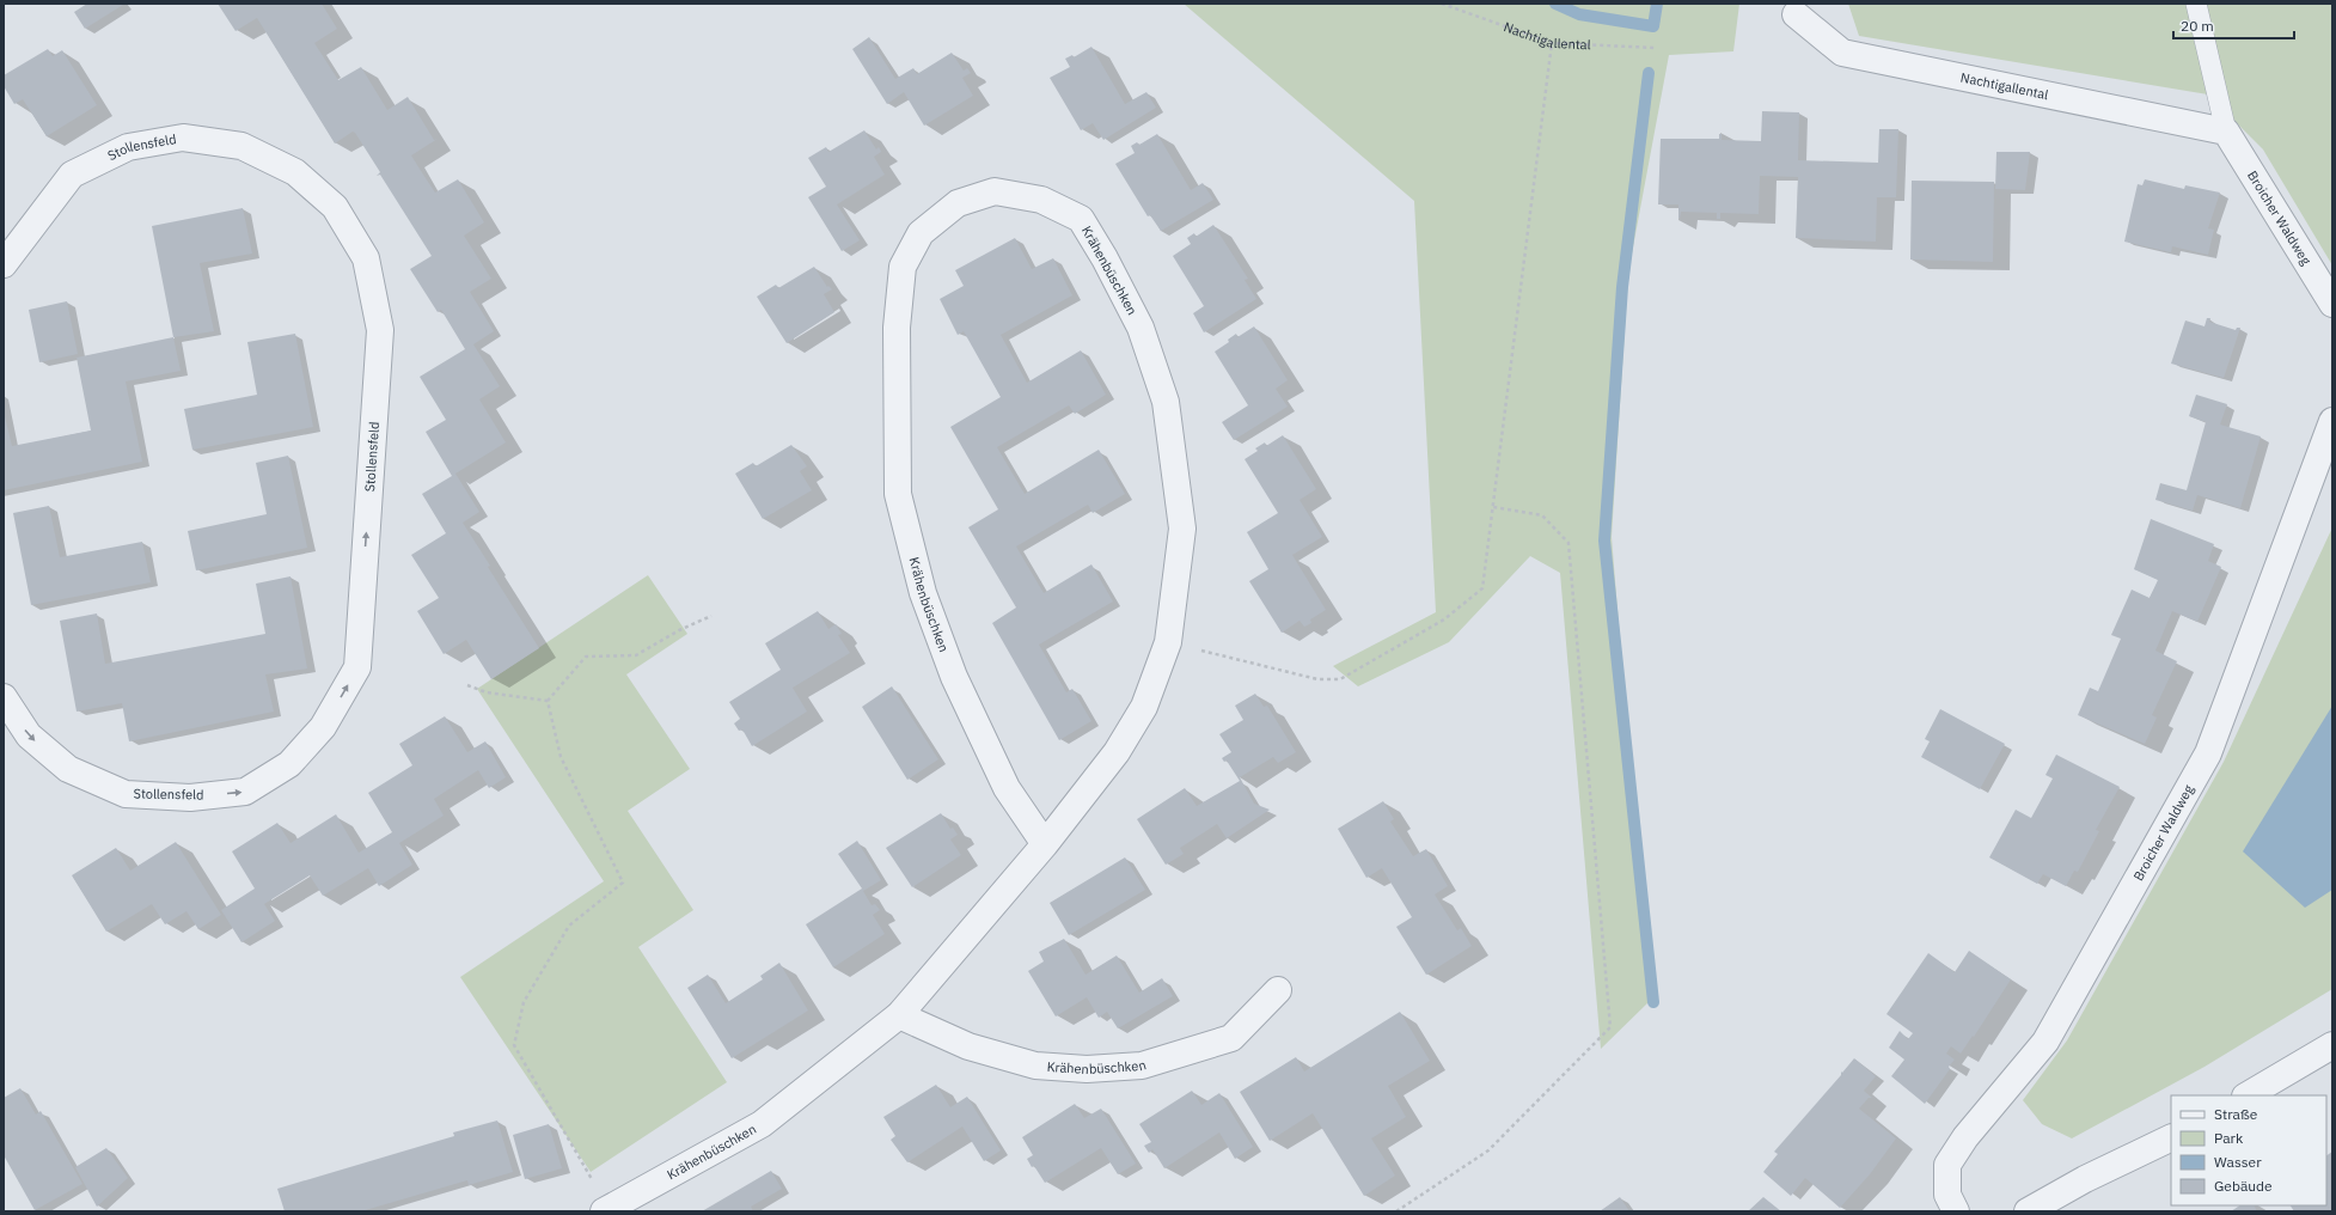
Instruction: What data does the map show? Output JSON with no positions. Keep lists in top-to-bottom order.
{
  "streets": {
    "street": [
      "Nachtigallental",
      "Stollensfeld",
      "Broicher Waldweg",
      "Krähenbüschken"
    ]
  },
  "crossings": [
    ["Nachtigallental", "Broicher Waldweg"]
  ],
  "legend": [
    "Straße",
    "Park",
    "Wasser",
    "Gebäude"
  ],
  "scale_bar": "20 m"
}
